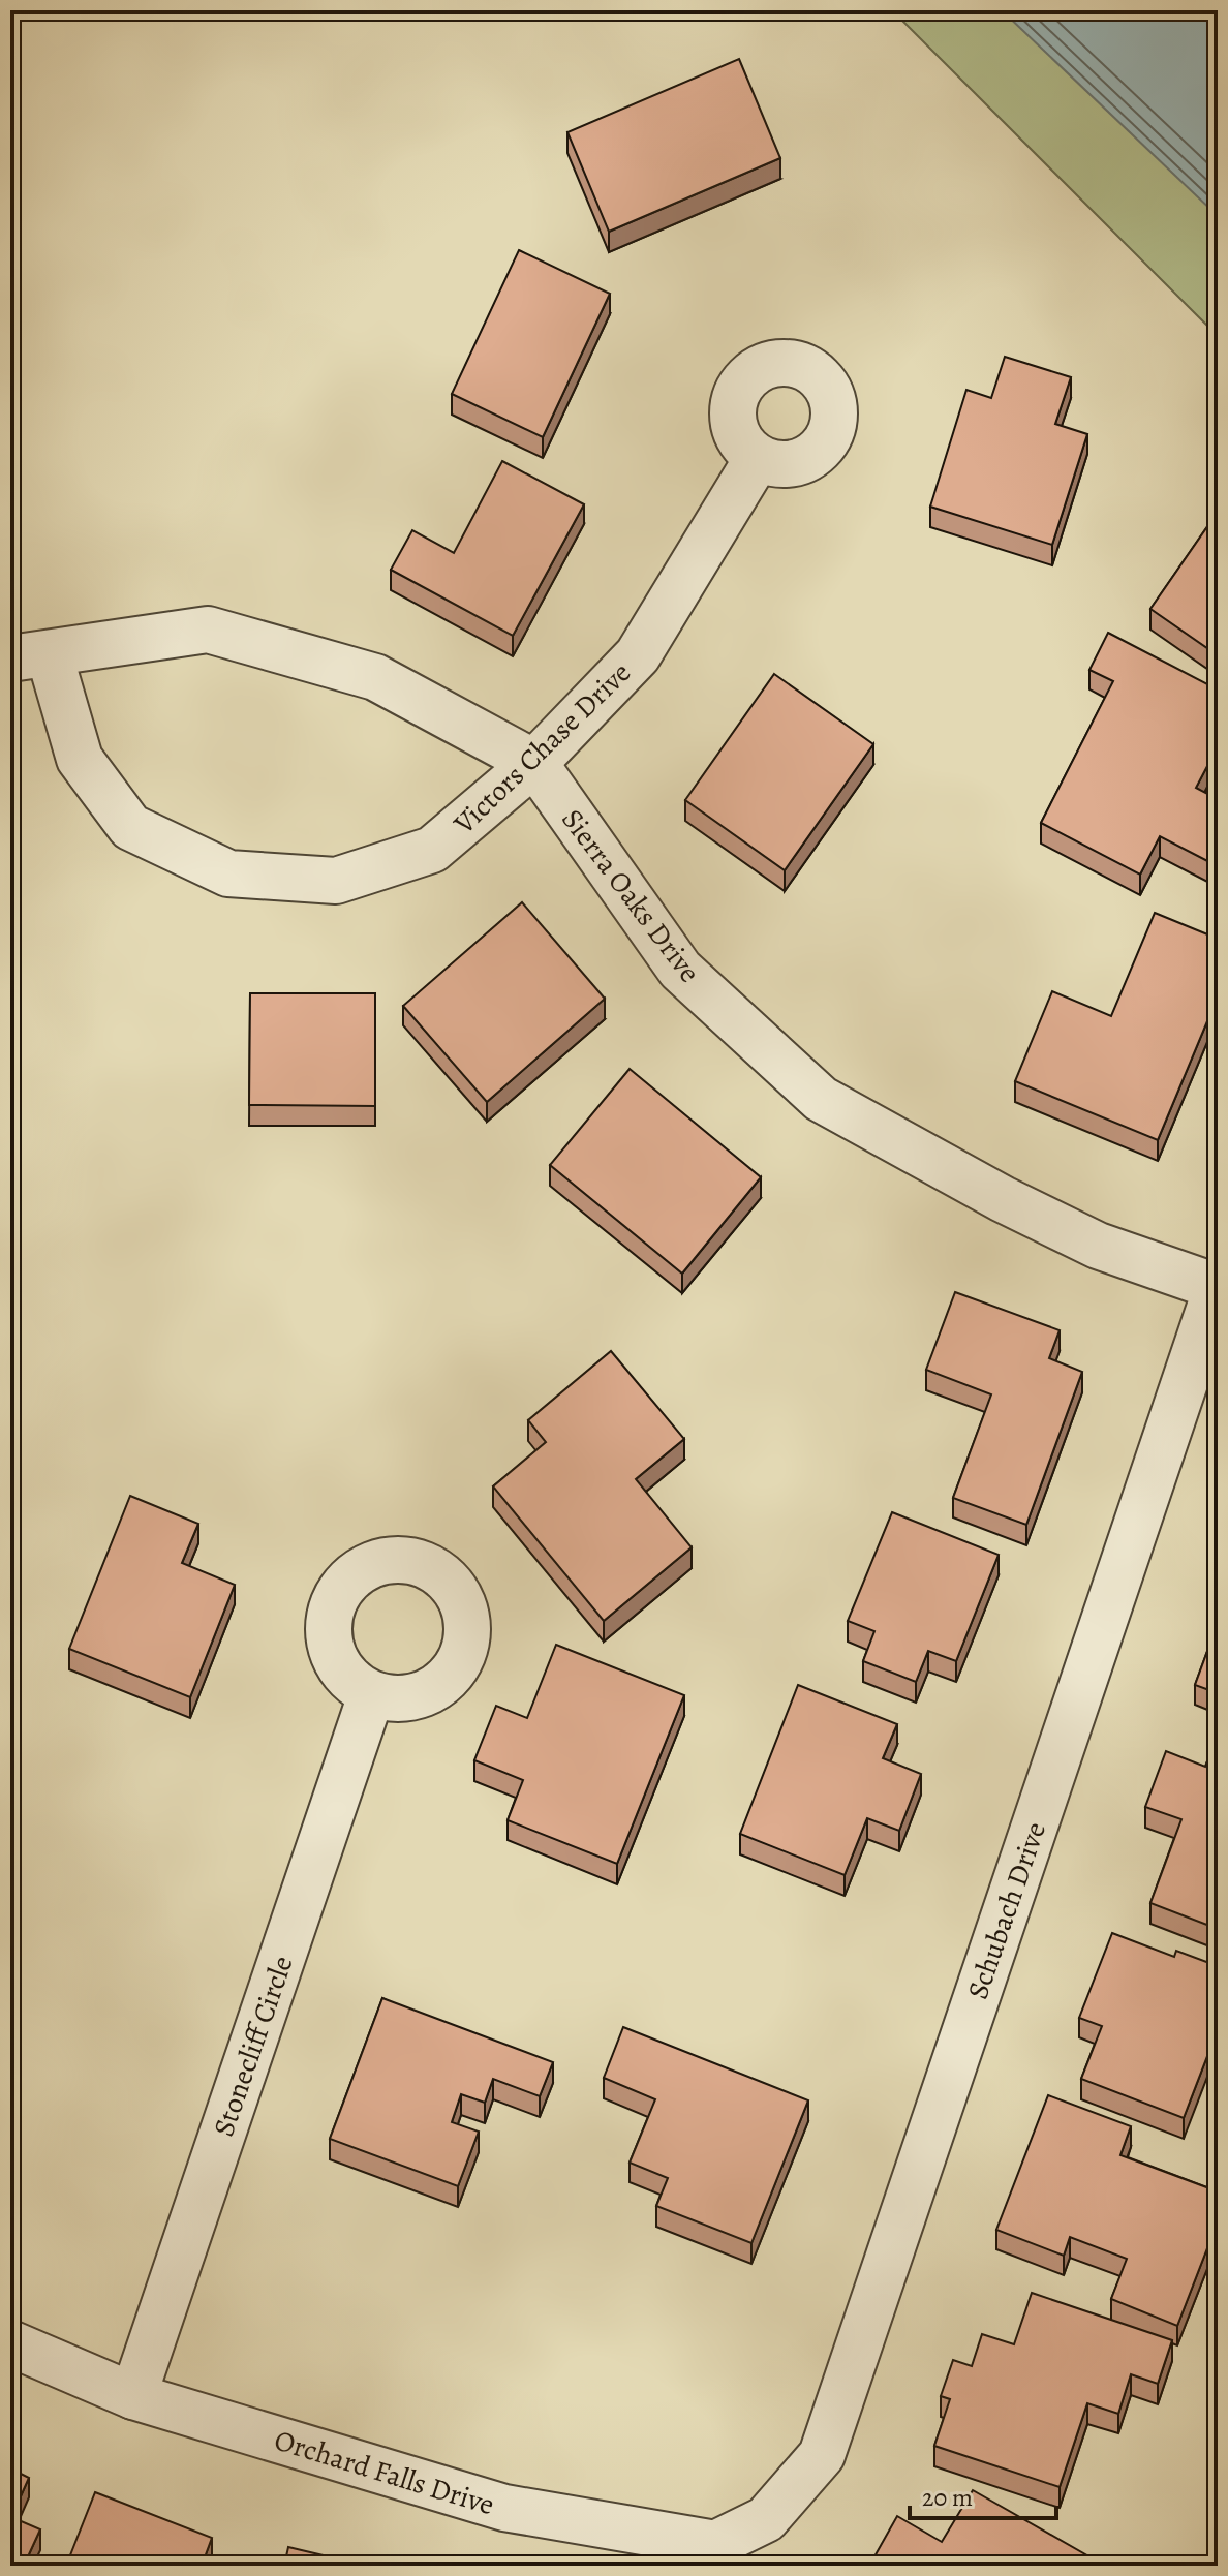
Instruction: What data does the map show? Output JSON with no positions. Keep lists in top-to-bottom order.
{
  "streets": {
    "street": [
      "Victors Chase Drive",
      "Sierra Oaks Drive",
      "Schubach Drive",
      "Stonecliff Circle",
      "Orchard Falls Drive"
    ]
  },
  "crossings": [
    ["Victors Chase Drive", "Sierra Oaks Drive"],
    ["Sierra Oaks Drive", "Schubach Drive"],
    ["Schubach Drive", "Orchard Falls Drive"],
    ["Stonecliff Circle", "Orchard Falls Drive"]
  ],
  "scale_bar": "20 m"
}
